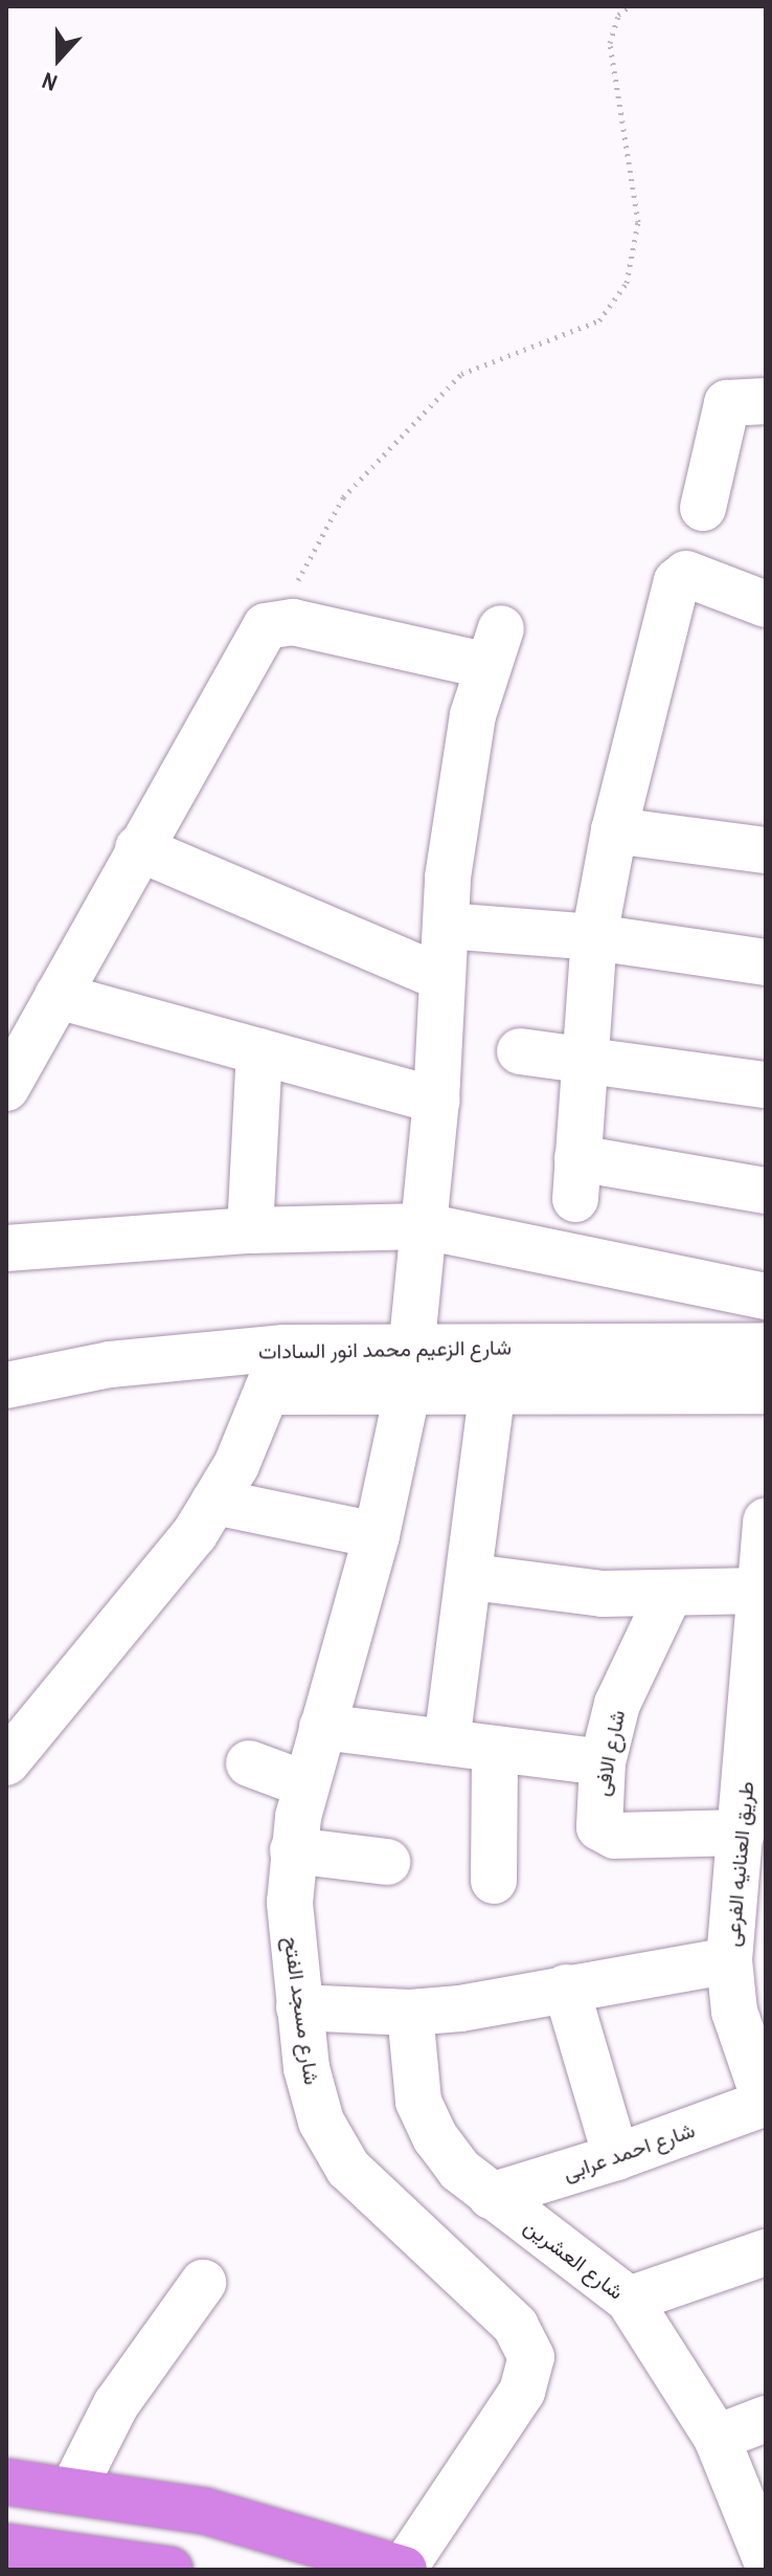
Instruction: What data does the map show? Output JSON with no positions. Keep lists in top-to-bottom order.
{
  "streets": {
    "street": [
      "شارع الزعيم محمد انور السادات",
      "شارع الافى",
      "طريق العنانيه الفرعى",
      "شارع مسجد الفتح",
      "شارع احمد عرابى",
      "شارع العشرين"
    ]
  },
  "crossings": [
    ["شارع الزعيم محمد انور السادات", "شارع مسجد الفتح"],
    ["شارع الافى", "طريق العنانيه الفرعى"],
    ["طريق العنانيه الفرعى", "شارع احمد عرابى"],
    ["شارع احمد عرابى", "شارع العشرين"]
  ],
  "north": "bottom"
}
